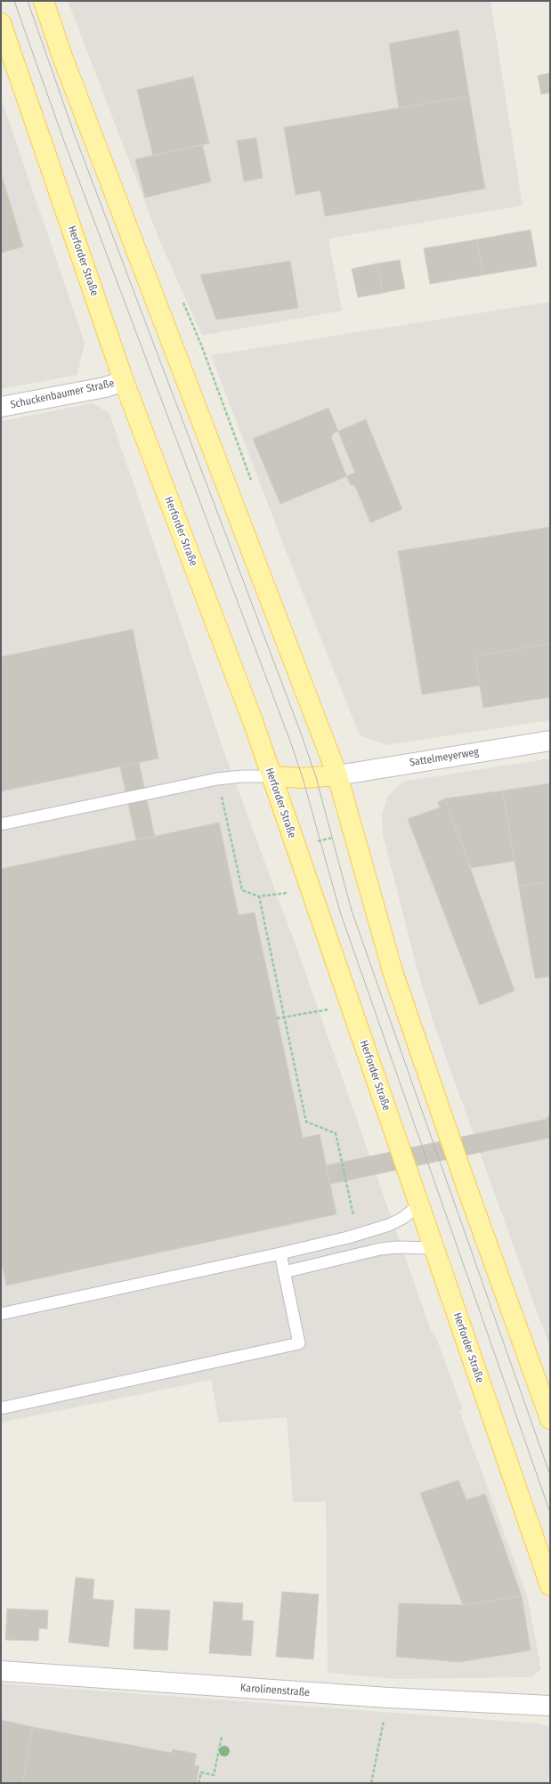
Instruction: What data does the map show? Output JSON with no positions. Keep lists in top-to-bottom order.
{
  "streets": {
    "main road": ["Herforder Straße"],
    "street": ["Schuckenbaumer Straße", "Sattelmeyerweg", "Karolinenstraße"]
  },
  "crossings": [
    ["Herforder Straße", "Schuckenbaumer Straße"]
  ]
}
